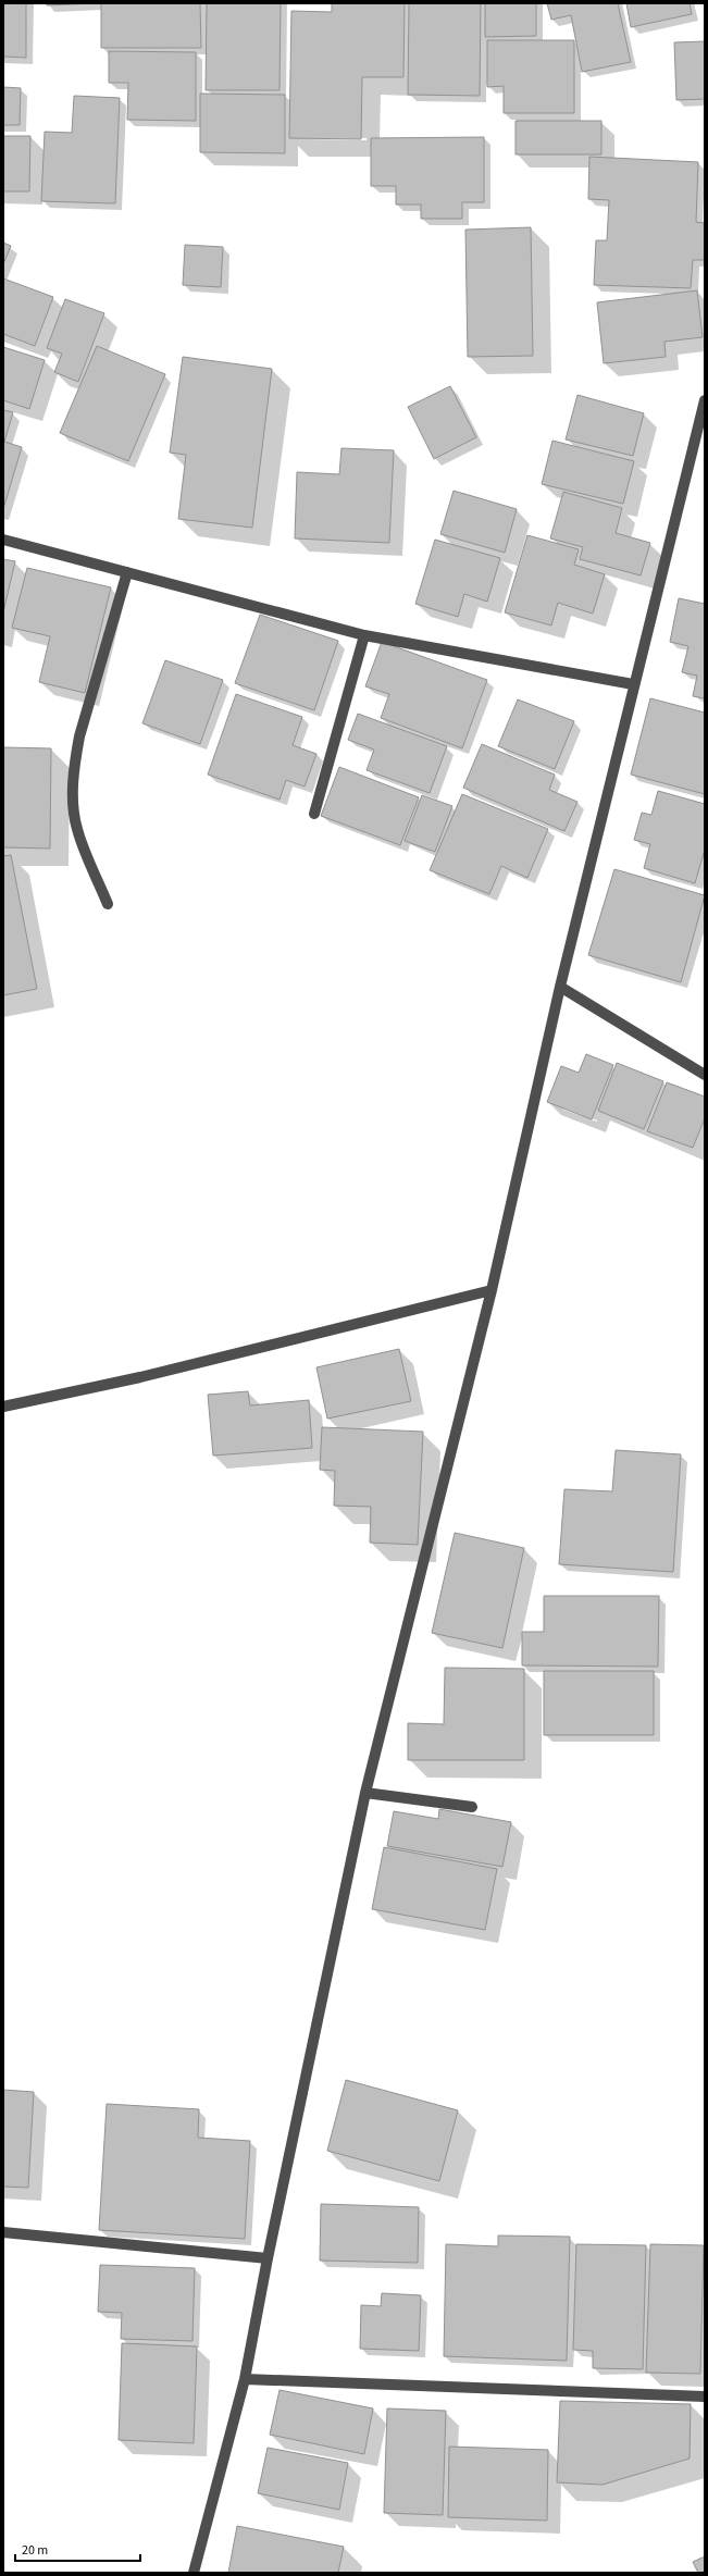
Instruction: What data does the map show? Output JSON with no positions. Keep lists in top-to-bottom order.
{
  "scale_bar": "20 m"
}
